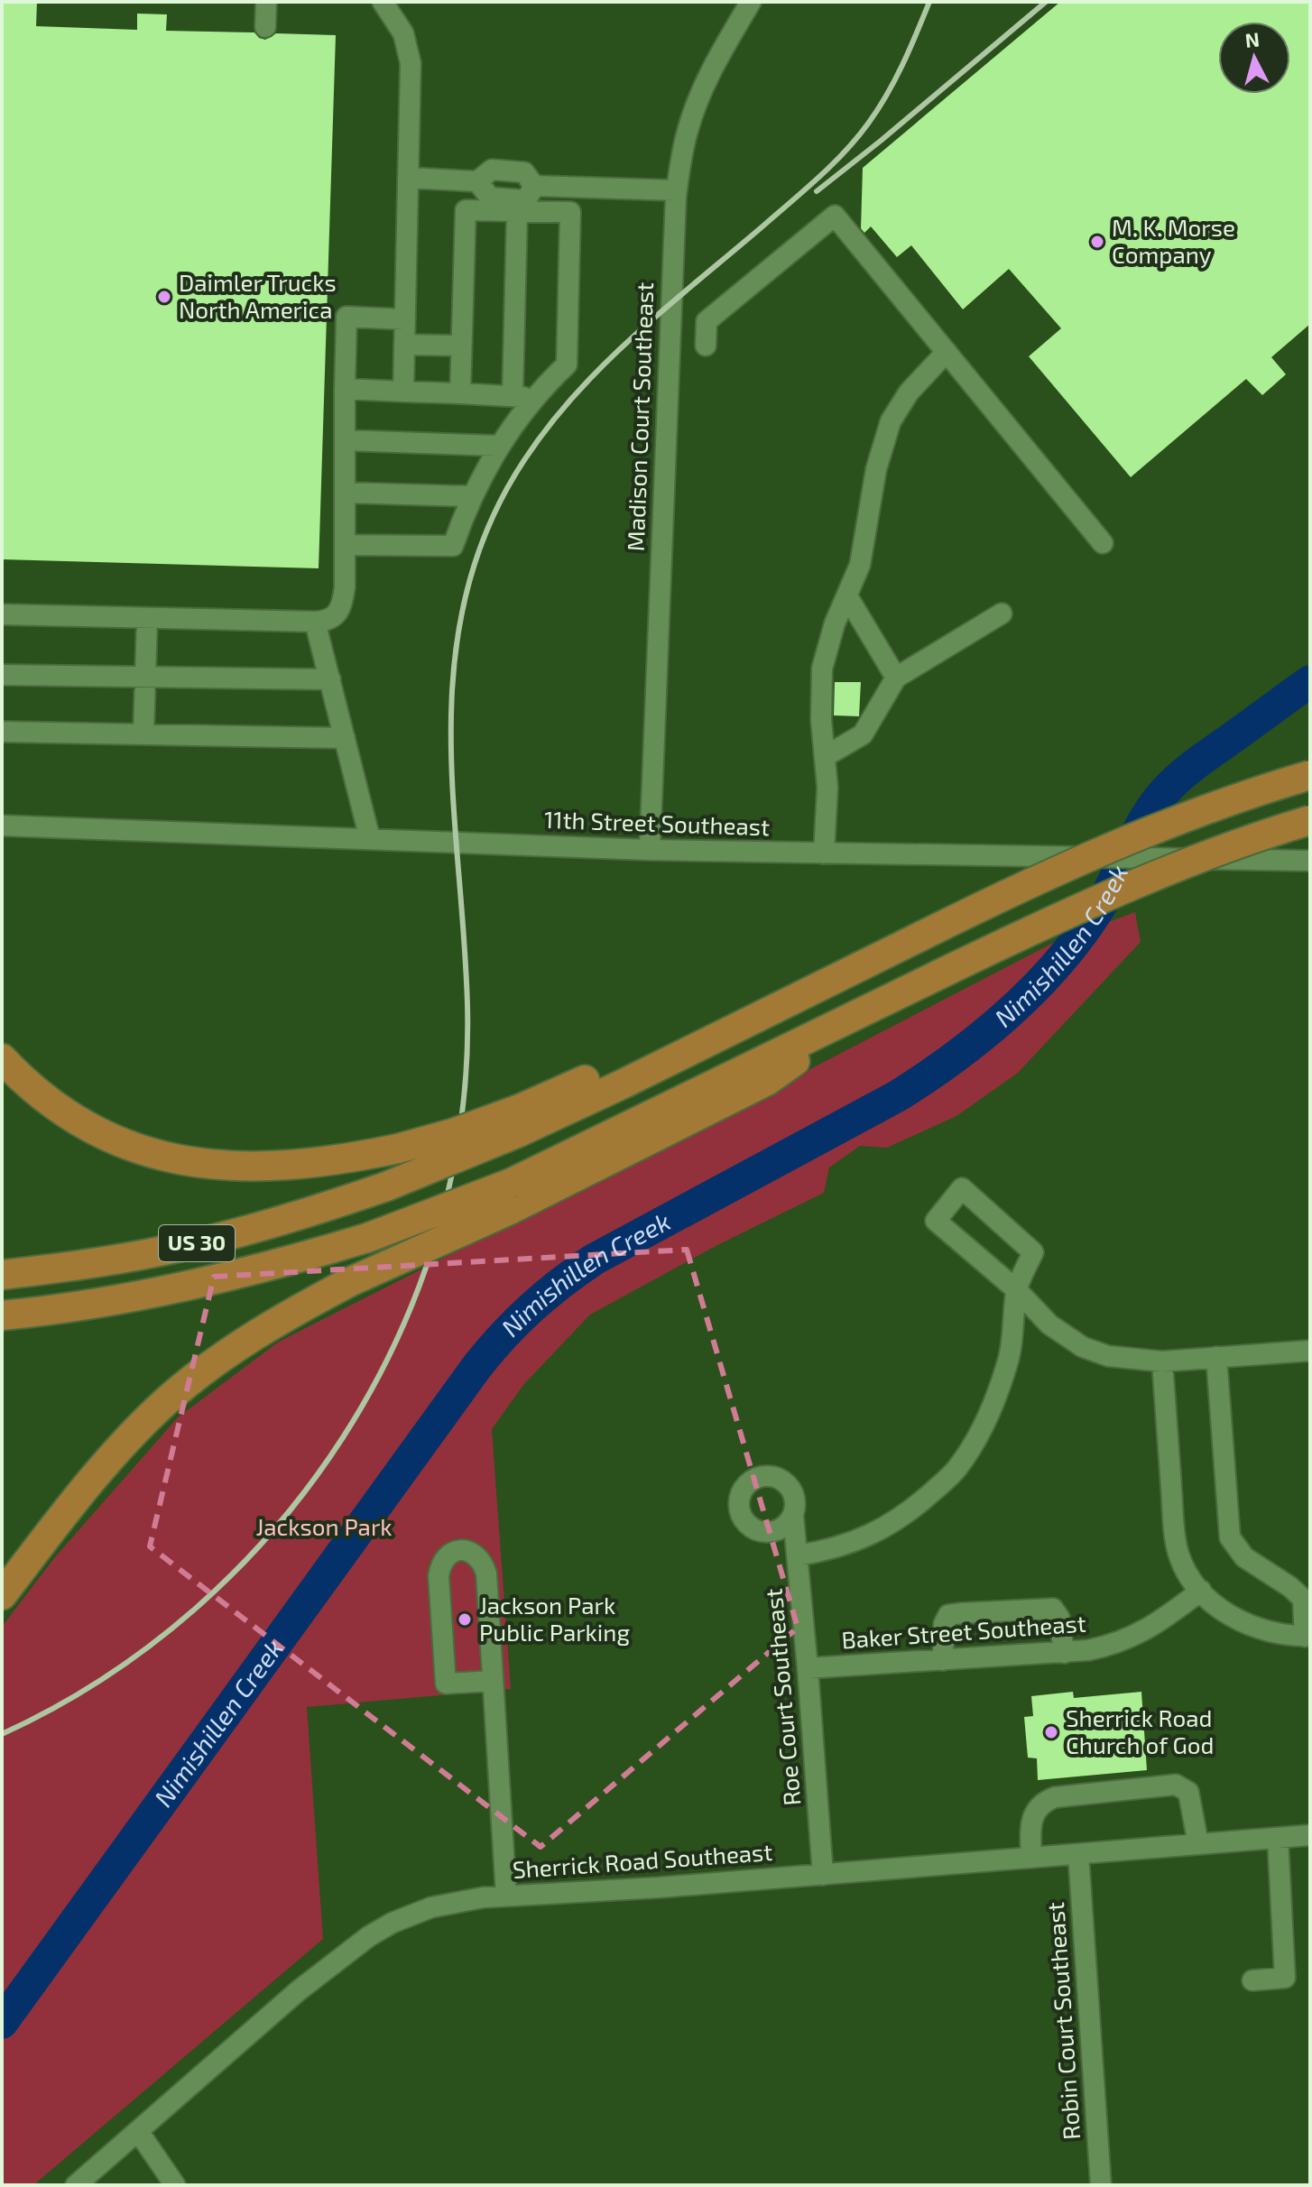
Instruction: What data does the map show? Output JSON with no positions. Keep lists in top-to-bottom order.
{
  "streets": {
    "highway": ["US 30"],
    "street": [
      "Madison Court Southeast",
      "11th Street Southeast",
      "Baker Street Southeast",
      "Roe Court Southeast",
      "Sherrick Road Southeast",
      "Robin Court Southeast"
    ]
  },
  "crossings": [
    ["Madison Court Southeast", "11th Street Southeast"],
    ["Baker Street Southeast", "Roe Court Southeast"],
    ["Roe Court Southeast", "Sherrick Road Southeast"],
    ["Sherrick Road Southeast", "Robin Court Southeast"]
  ],
  "water": ["Nimishillen Creek"],
  "parks": ["Jackson Park"],
  "places": [
    "M. K. Morse Company",
    "Daimler Trucks North America",
    "Jackson Park Public Parking",
    "Sherrick Road Church of God"
  ],
  "north": "top"
}
